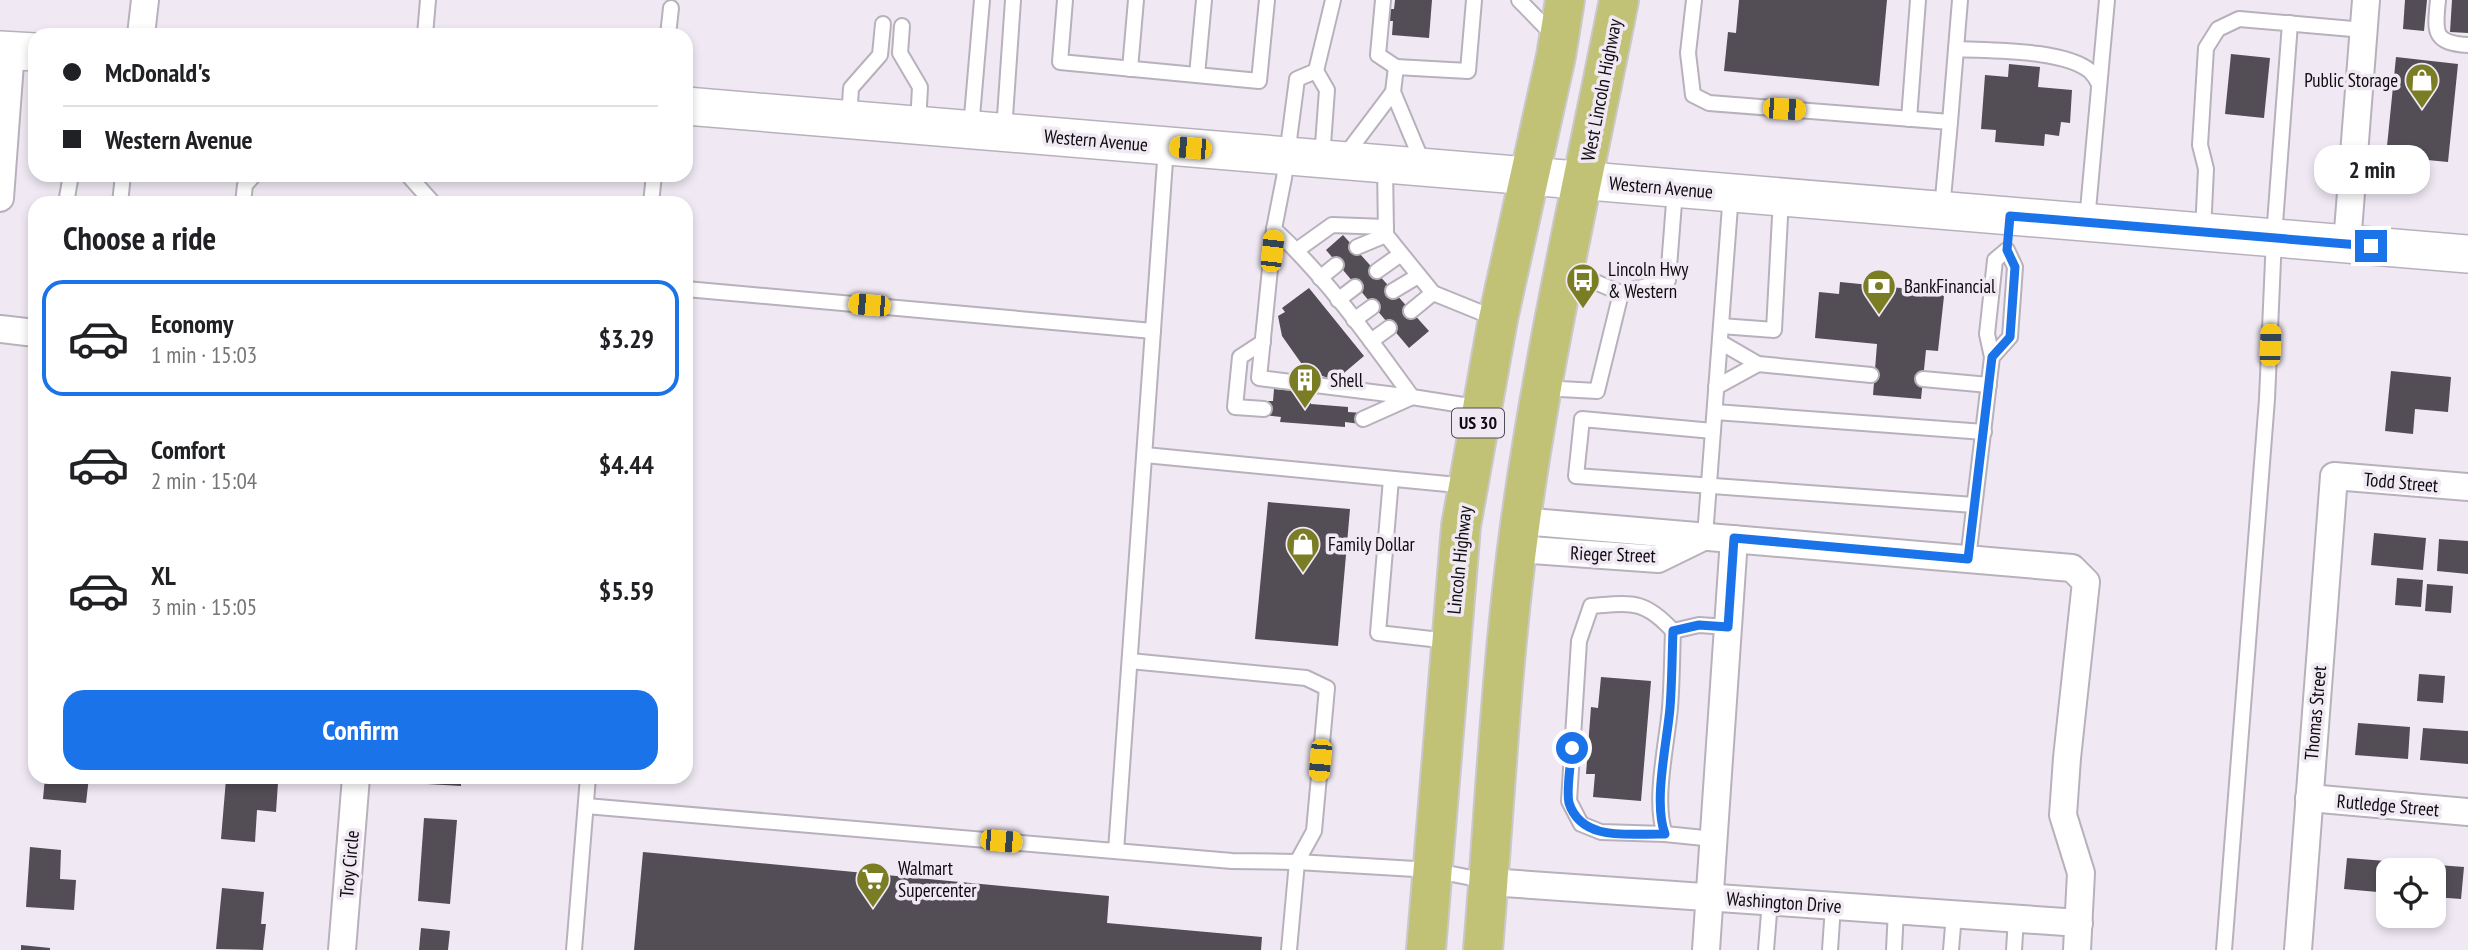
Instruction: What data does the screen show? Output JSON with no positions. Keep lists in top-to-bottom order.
{
  "streets": {
    "main road": [
      "West Lincoln Highway",
      "Western Avenue",
      "US 30",
      "Lincoln Highway"
    ],
    "street": [
      "Todd Street",
      "Rieger Street",
      "Thomas Street",
      "Rutledge Street",
      "Troy Circle",
      "Washington Drive"
    ]
  },
  "crossings": [
    ["West Lincoln Highway", "Western Avenue"],
    ["West Lincoln Highway", "US 30"],
    ["Western Avenue", "US 30"],
    ["Western Avenue", "Lincoln Highway"],
    ["US 30", "Rieger Street"],
    ["US 30", "Lincoln Highway"],
    ["US 30", "Washington Drive"],
    ["Todd Street", "Thomas Street"],
    ["Thomas Street", "Rutledge Street"]
  ],
  "places": {
    "shop": ["Public Storage", "Family Dollar"],
    "bus stop": ["Lincoln Hwy & Western"],
    "bank": ["BankFinancial"],
    "building": ["Shell"],
    "supermarket": ["Walmart Supercenter"]
  },
  "page": {
    "banner": ["McDonald's", "Western Avenue"],
    "bubble": "2 min",
    "heading": "Choose a ride",
    "list": [
      {
        "name": "Economy",
        "note": "1 min · 15:03",
        "value": "$3.29"
      },
      {
        "name": "Comfort",
        "note": "2 min · 15:04",
        "value": "$4.44"
      },
      {
        "name": "XL",
        "note": "3 min · 15:05",
        "value": "$5.59"
      }
    ],
    "buttons": "Confirm"
  }
}
